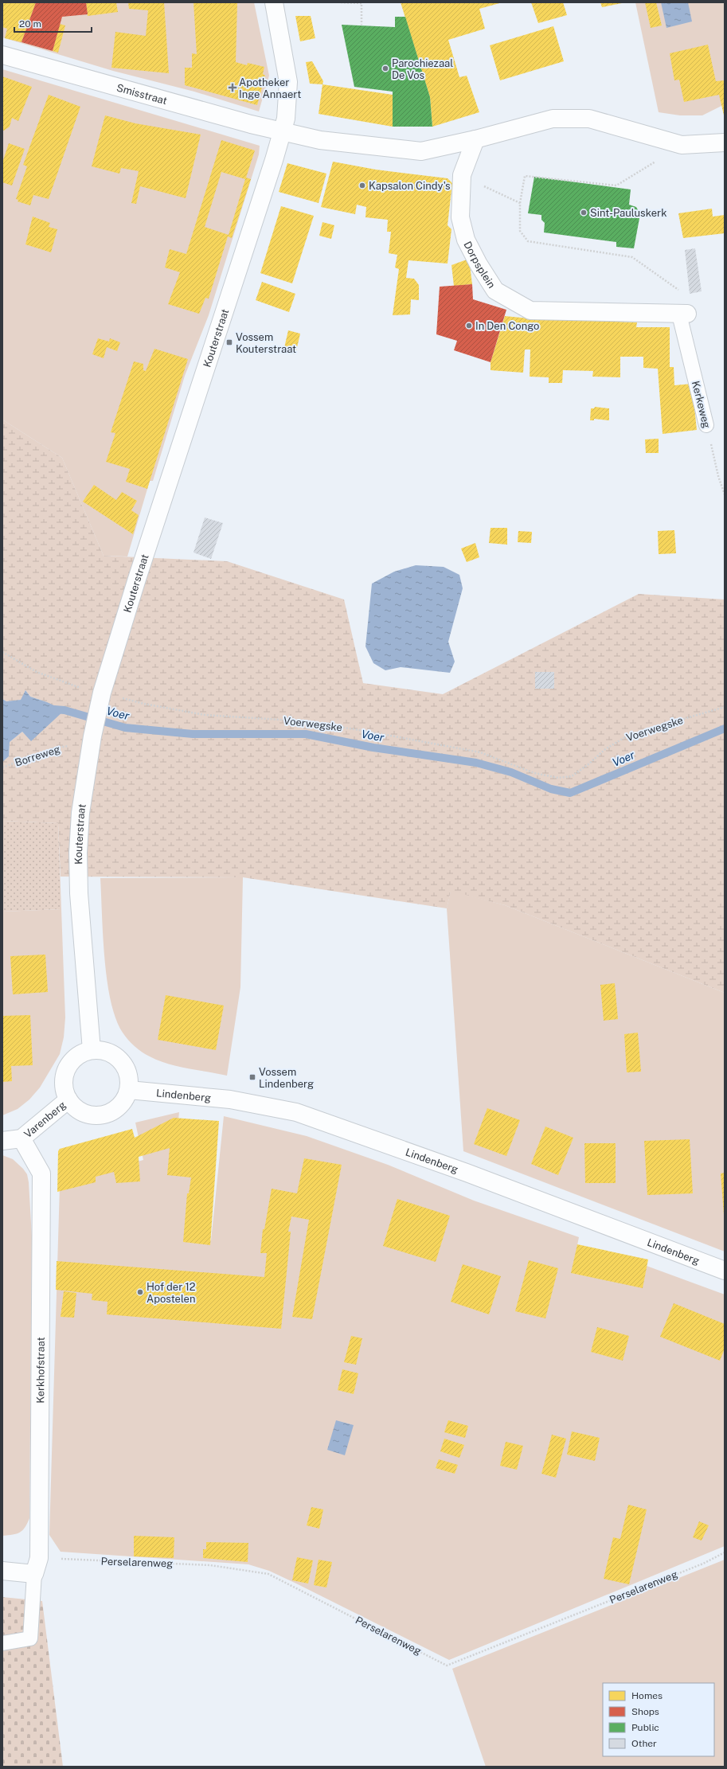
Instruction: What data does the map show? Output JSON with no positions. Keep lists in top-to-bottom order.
{
  "streets": {
    "street": [
      "Smisstraat",
      "Dorpsplein",
      "Kouterstraat",
      "Lindenberg",
      "Varenberg",
      "Kerkhofstraat"
    ],
    "lane": ["Kerkeweg"],
    "path": ["Voerwegske", "Borreweg", "Perselarenweg"]
  },
  "crossings": [
    ["Smisstraat", "Kouterstraat"],
    ["Dorpsplein", "Kerkeweg"],
    ["Kouterstraat", "Voerwegske"],
    ["Kouterstraat", "Borreweg"],
    ["Kouterstraat", "Lindenberg"],
    ["Kouterstraat", "Varenberg"],
    ["Lindenberg", "Varenberg"],
    ["Varenberg", "Kerkhofstraat"],
    ["Kerkhofstraat", "Perselarenweg"]
  ],
  "water": ["Voer"],
  "places": {
    "other": [
      "Parochiezaal De Vos",
      "Kapsalon Cindy's",
      "Sint-Pauluskerk",
      "In Den Congo",
      "Hof der 12 Apostelen"
    ],
    "health": ["Apotheker Inge Annaert"],
    "transit": ["Vossem Kouterstraat", "Vossem Lindenberg"]
  },
  "legend": [
    "Homes",
    "Shops",
    "Public",
    "Other"
  ],
  "scale_bar": "20 m"
}
